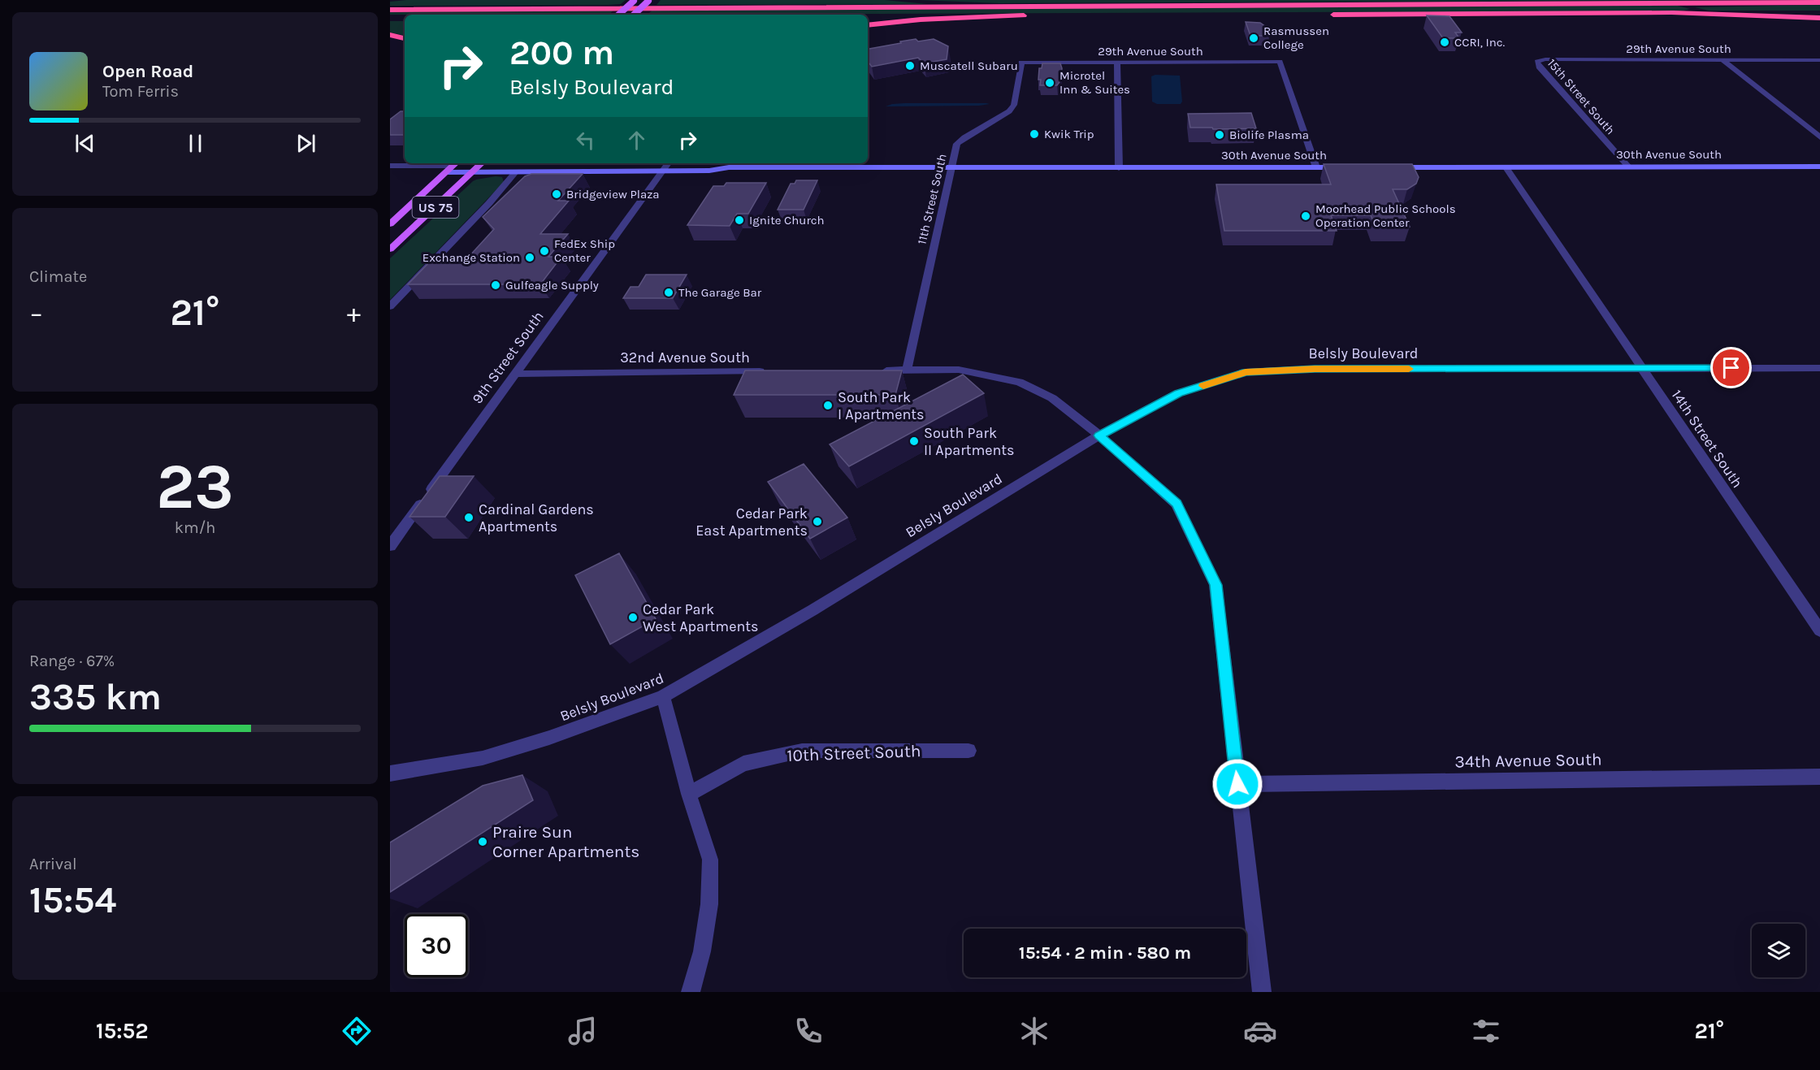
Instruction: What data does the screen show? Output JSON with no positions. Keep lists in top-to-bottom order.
{
  "streets": {
    "main road": ["US 75"],
    "street": [
      "29th Avenue South",
      "15th Street South",
      "30th Avenue South",
      "11th Street South",
      "Belsly Boulevard",
      "9th Street South",
      "32nd Avenue South",
      "14th Street South",
      "10th Street South",
      "34th Avenue South"
    ]
  },
  "crossings": [
    ["29th Avenue South", "15th Street South"],
    ["29th Avenue South", "30th Avenue South"],
    ["29th Avenue South", "11th Street South"],
    ["15th Street South", "30th Avenue South"],
    ["30th Avenue South", "11th Street South"],
    ["30th Avenue South", "US 75"],
    ["30th Avenue South", "9th Street South"],
    ["30th Avenue South", "14th Street South"],
    ["Belsly Boulevard", "14th Street South"],
    ["9th Street South", "32nd Avenue South"]
  ],
  "places": [
    "Rasmussen College",
    "CCRI, Inc.",
    "Muscatell Subaru",
    "Microtel Inn & Suites",
    "Kwik Trip",
    "Biolife Plasma",
    "Bridgeview Plaza",
    "Moorhead Public Schools Operation Center",
    "Ignite Church",
    "FedEx Ship Center",
    "Exchange Station",
    "Gulfeagle Supply",
    "The Garage Bar",
    "South Park I Apartments",
    "South Park II Apartments",
    "Cardinal Gardens Apartments",
    "Cedar Park East Apartments",
    "Cedar Park West Apartments",
    "Praire Sun Corner Apartments"
  ],
  "page": {
    "turn": ["200 m", "Belsly Boulevard"],
    "song": ["Open Road", "Tom Ferris"],
    "tile": [
      "Climate",
      ["23", "km/h"],
      ["Range · 67%", "335 km"],
      ["Arrival", "15:54"]
    ],
    "heat": ["−", "21°", "+"],
    "limit": "30",
    "trip": "15:54 · 2 min · 580 m",
    "tabs": ["15:52", "21°"]
  }
}
